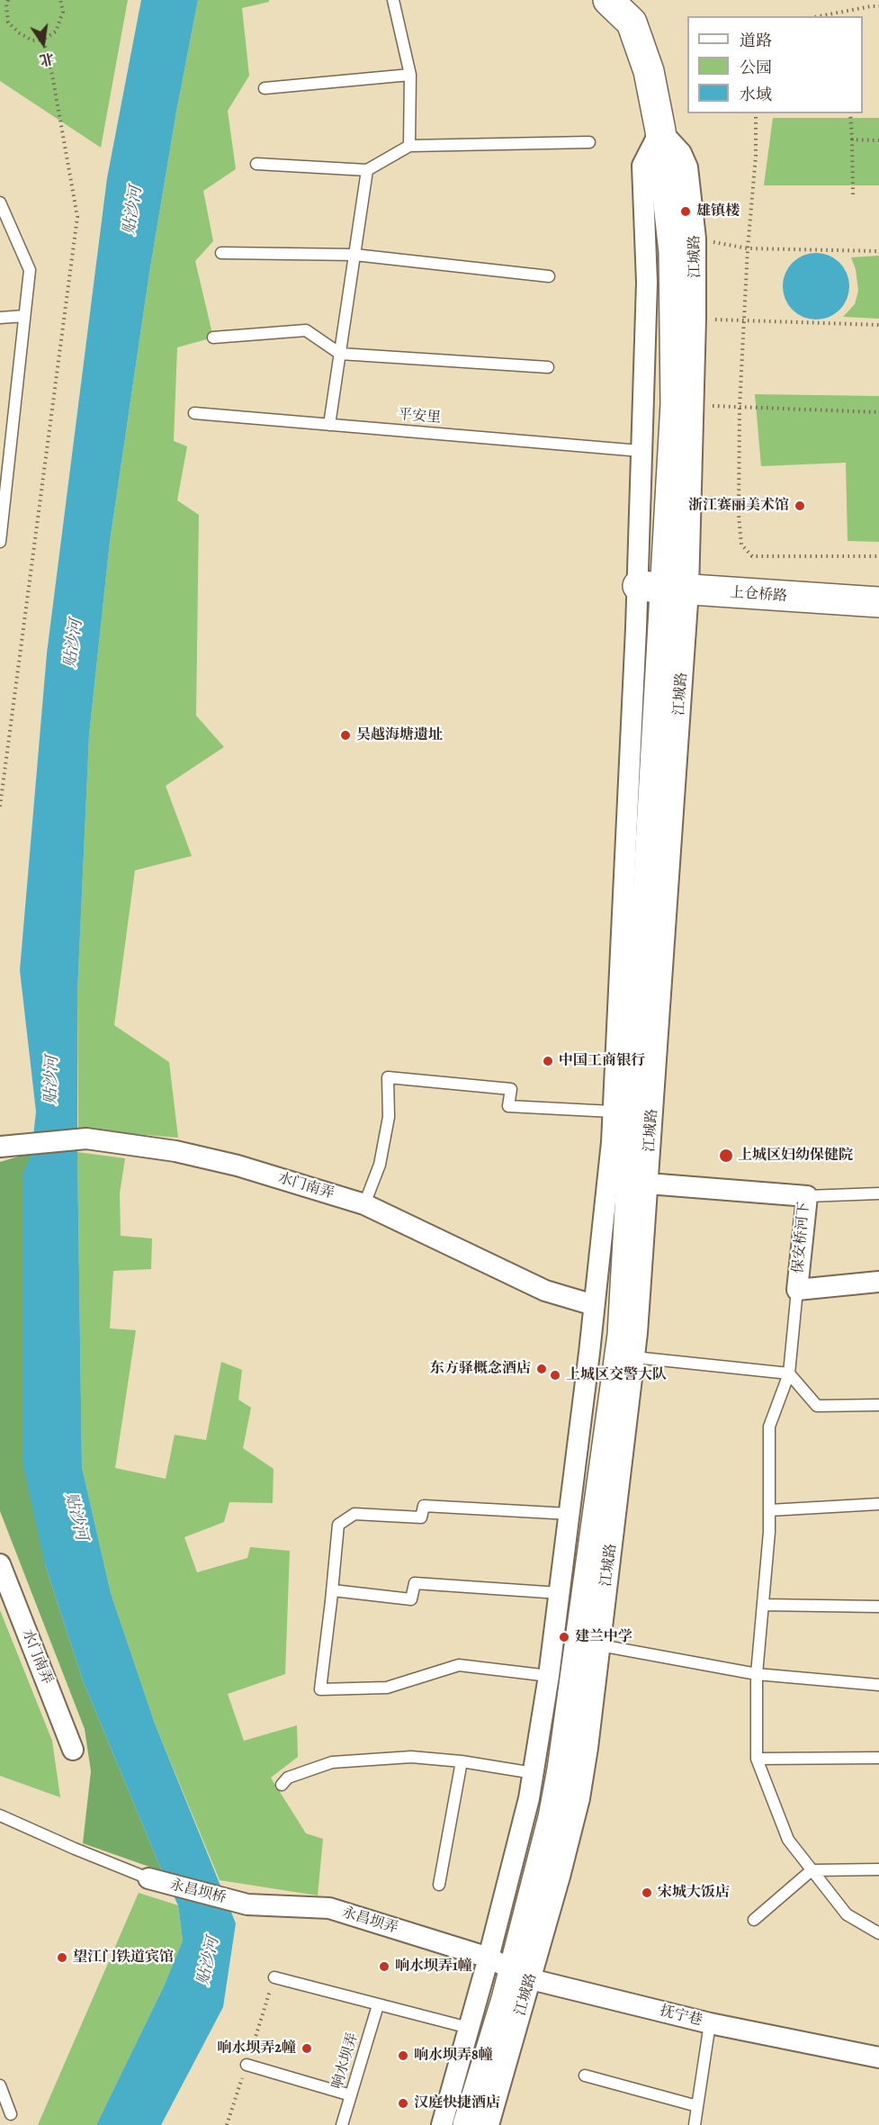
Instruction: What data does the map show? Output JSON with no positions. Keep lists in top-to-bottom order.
{
  "streets": {
    "main road": ["江城路", "上仓桥路"],
    "street": [
      "水门南弄",
      "保安桥河下",
      "永昌坝桥",
      "永昌坝弄",
      "抚宁巷"
    ],
    "lane": ["平安里", "响水坝弄"]
  },
  "crossings": [
    ["江城路", "平安里"],
    ["江城路", "上仓桥路"],
    ["江城路", "水门南弄"],
    ["江城路", "保安桥河下"],
    ["江城路", "永昌坝弄"],
    ["江城路", "抚宁巷"],
    ["永昌坝桥", "永昌坝弄"],
    ["永昌坝弄", "抚宁巷"]
  ],
  "water": ["贴沙河"],
  "places": [
    "雄镇楼",
    "浙江赛丽美术馆",
    "吴越海塘遗址",
    "中国工商银行",
    "上城区妇幼保健院",
    "东方驿概念酒店",
    "上城区交警大队",
    "建兰中学",
    "宋城大饭店",
    "望江门铁道宾馆",
    "响水坝弄1幢",
    "响水坝弄2幢",
    "响水坝弄8幢",
    "汉庭快捷酒店"
  ],
  "legend": ["道路", "公园", "水域"],
  "north": "bottom"
}
